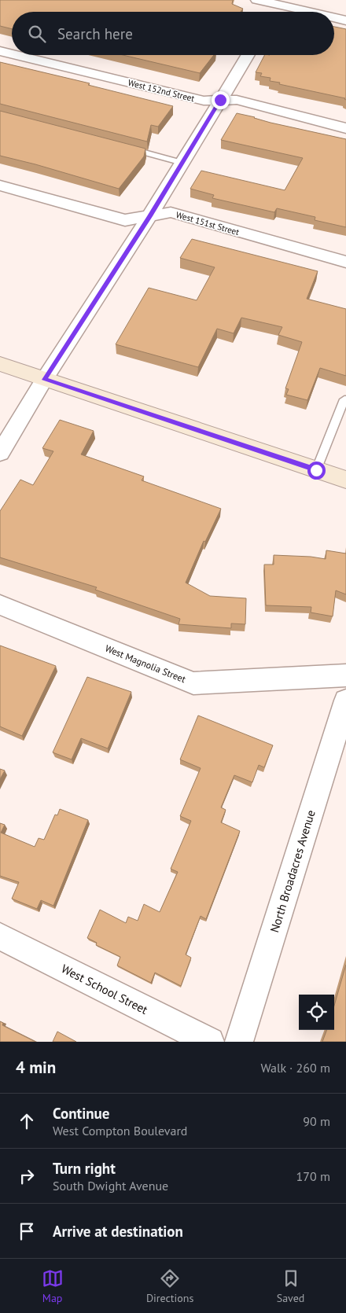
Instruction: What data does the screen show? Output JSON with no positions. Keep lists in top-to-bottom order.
{
  "streets": {
    "street": [
      "West 152nd Street",
      "West 151st Street",
      "West Magnolia Street",
      "North Broadacres Avenue",
      "West School Street"
    ]
  },
  "page": {
    "search": "Search here",
    "heading": ["4 min", "Walk · 260 m"],
    "list": [
      ["Continue", "West Compton Boulevard", "90 m"],
      ["Turn right", "South Dwight Avenue", "170 m"],
      "Arrive at destination"
    ],
    "nav": ["Map", "Directions", "Saved"]
  }
}
